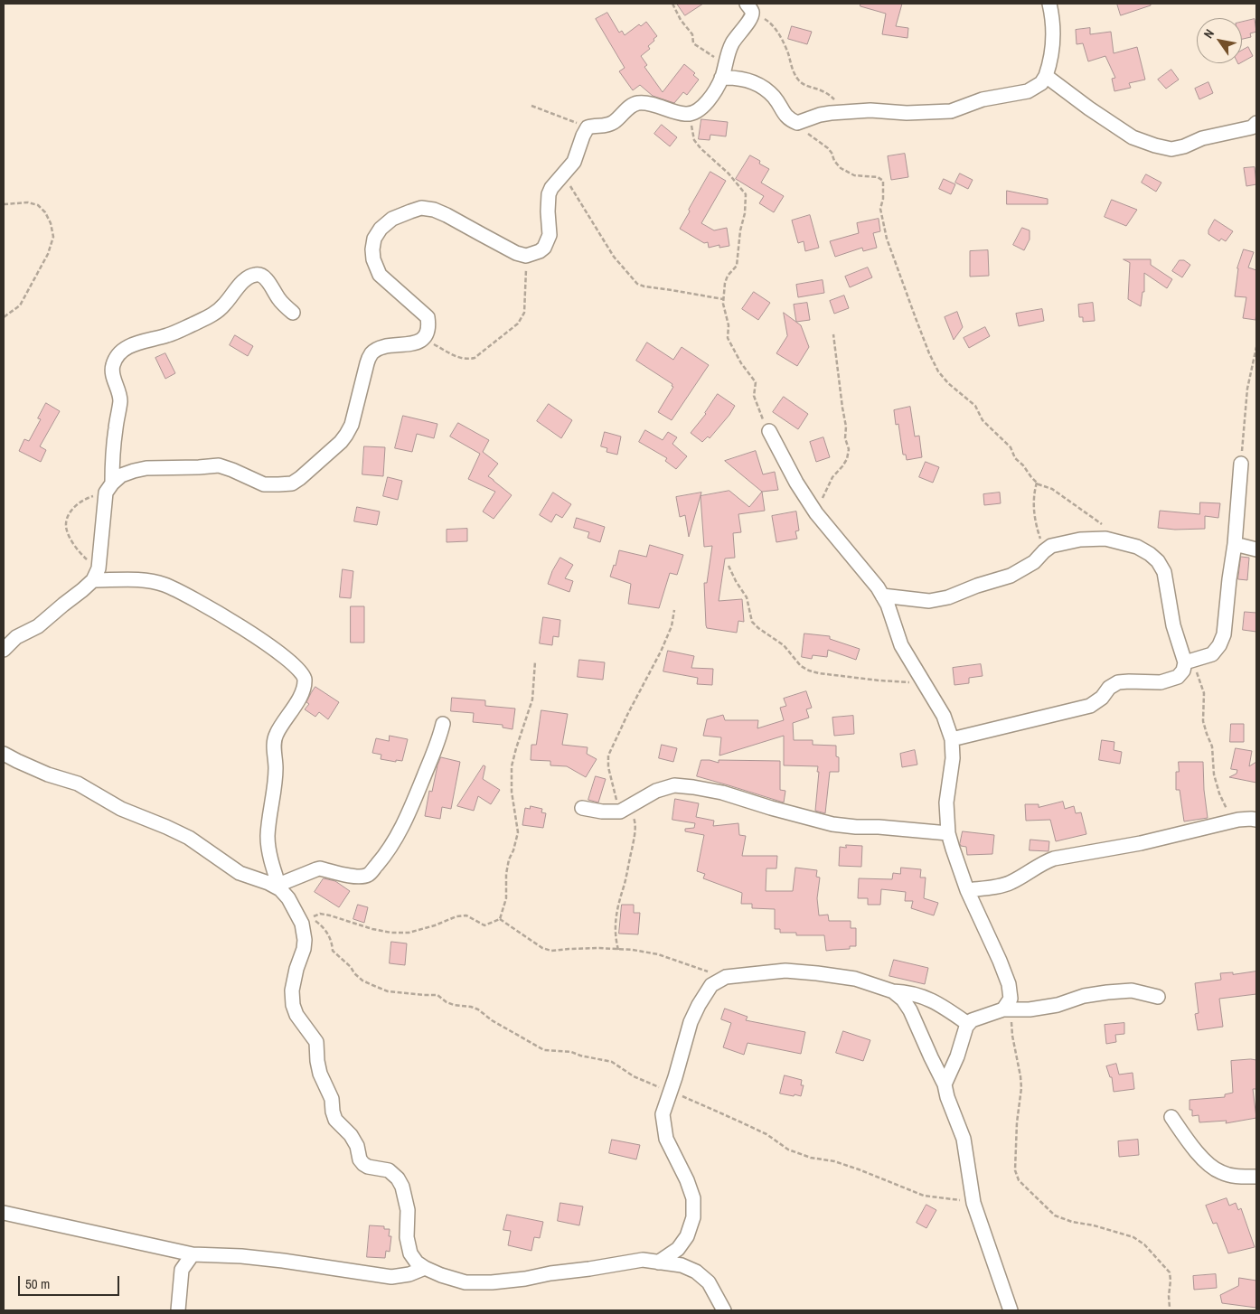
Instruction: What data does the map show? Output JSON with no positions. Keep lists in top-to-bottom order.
{
  "scale_bar": "50 m",
  "north": "top left"
}
